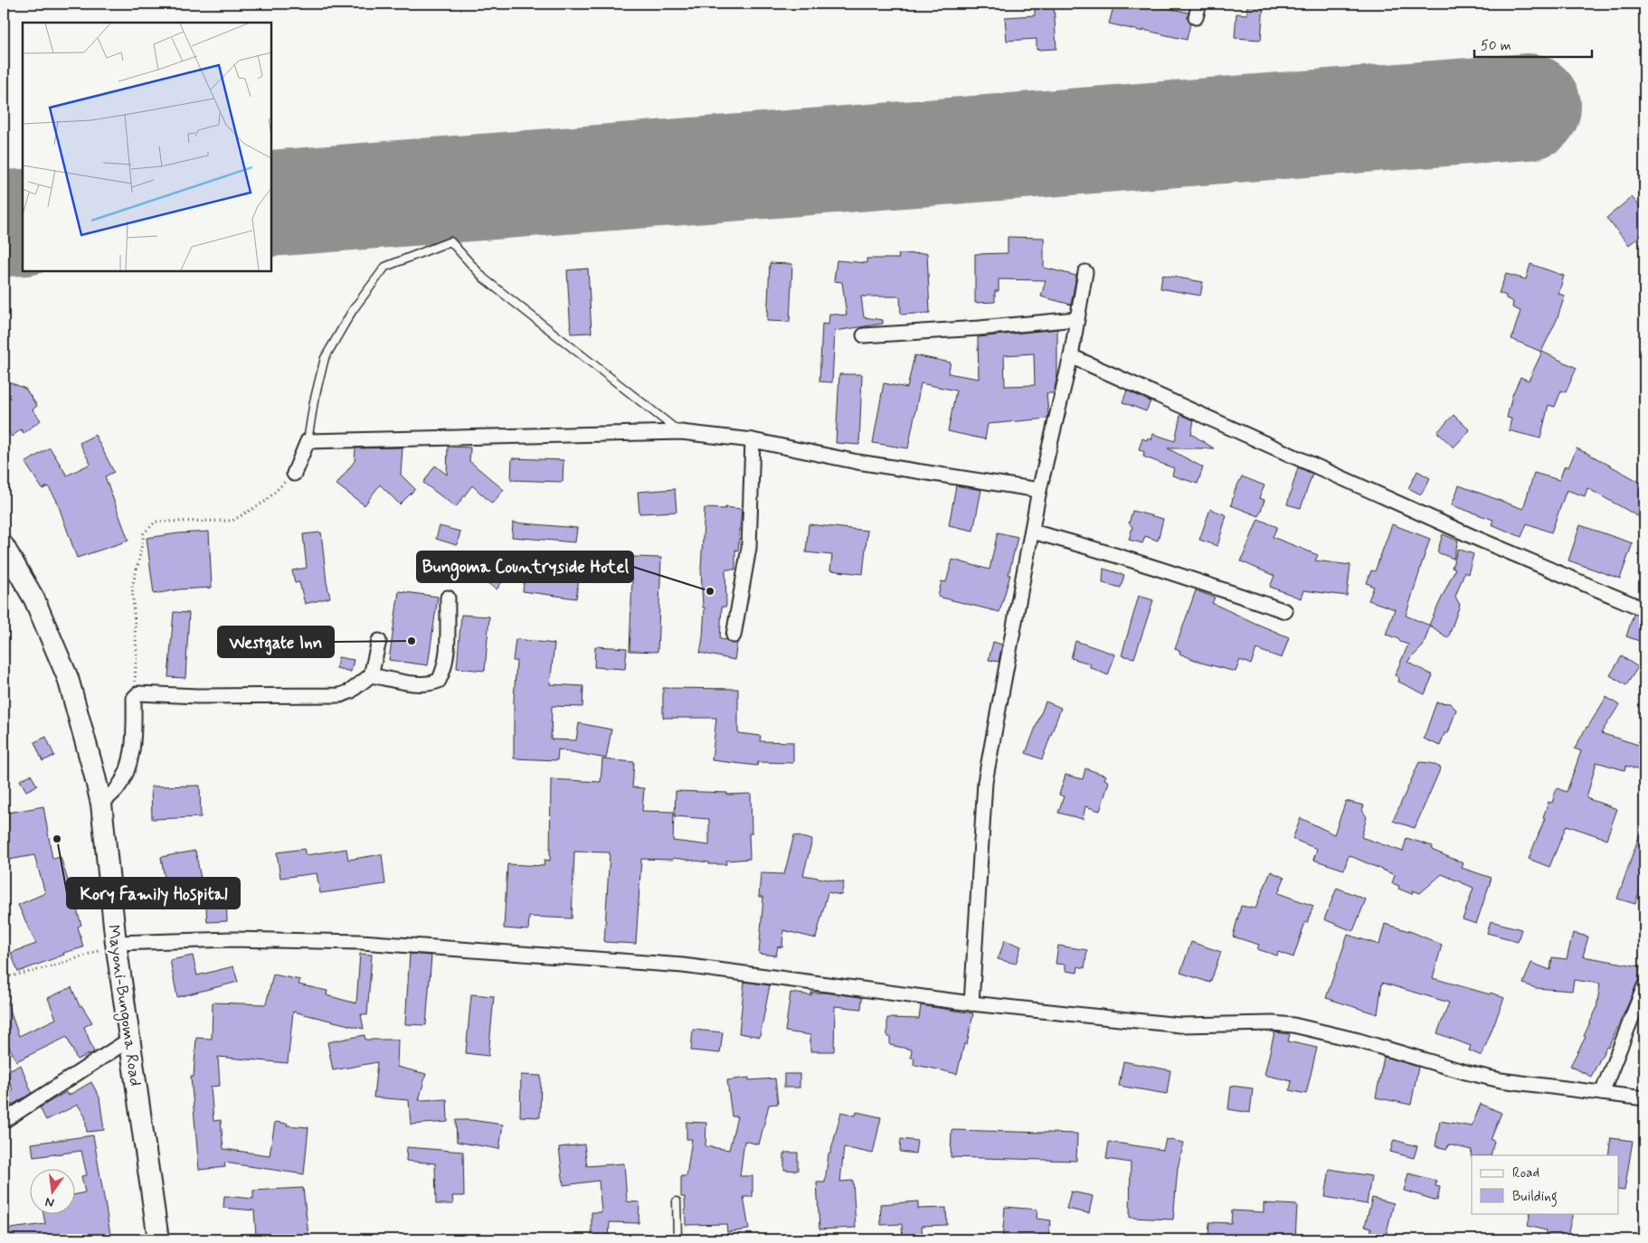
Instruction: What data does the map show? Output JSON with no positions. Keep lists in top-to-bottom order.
{
  "streets": {
    "main road": ["Mayoni-Bungoma Road"]
  },
  "places": ["Bungoma Countryside Hotel", "Westgate Inn", "Kory Family Hospital"],
  "legend": ["Road", "Building"],
  "scale_bar": "50 m",
  "north": "bottom"
}
